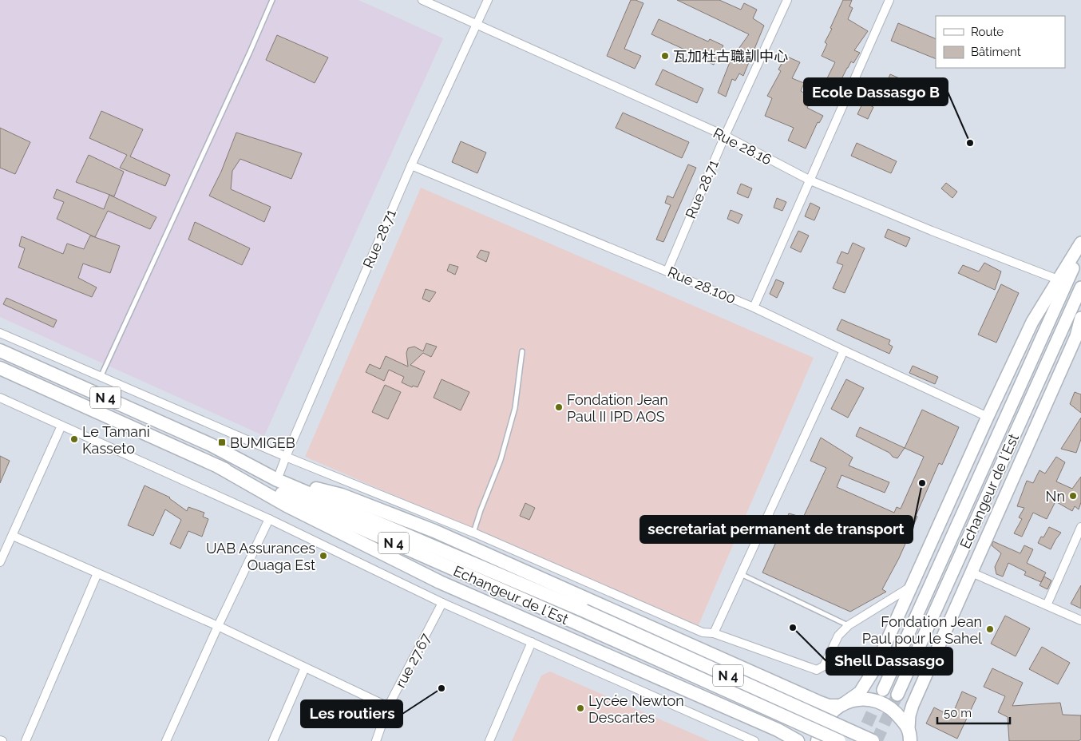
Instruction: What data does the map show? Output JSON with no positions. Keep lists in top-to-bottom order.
{
  "streets": {
    "highway": ["N 4", "Echangeur de l´Est"],
    "street": [
      "Rue 28.16",
      "Rue 28.71",
      "Rue 28.100",
      "rue 27.67"
    ]
  },
  "crossings": [
    ["Rue 28.16", "Rue 28.71"],
    ["Rue 28.16", "Echangeur de l´Est"],
    ["Rue 28.71", "Rue 28.100"],
    ["Rue 28.71", "Echangeur de l´Est"]
  ],
  "places": {
    "other": [
      "瓦加杜古職訓中心",
      "Ecole Dassasgo B",
      "Fondation Jean Paul II IPD AOS",
      "Le Tamani Kasseto",
      "secretariat permanent de transport",
      "Nn",
      "UAB Assurances Ouaga Est",
      "Shell Dassasgo",
      "Fondation Jean Paul pour le Sahel",
      "Les routiers",
      "Lycée Newton Descartes"
    ],
    "transit": ["BUMIGEB"]
  },
  "legend": ["Route", "Bâtiment"],
  "scale_bar": "50 m"
}
